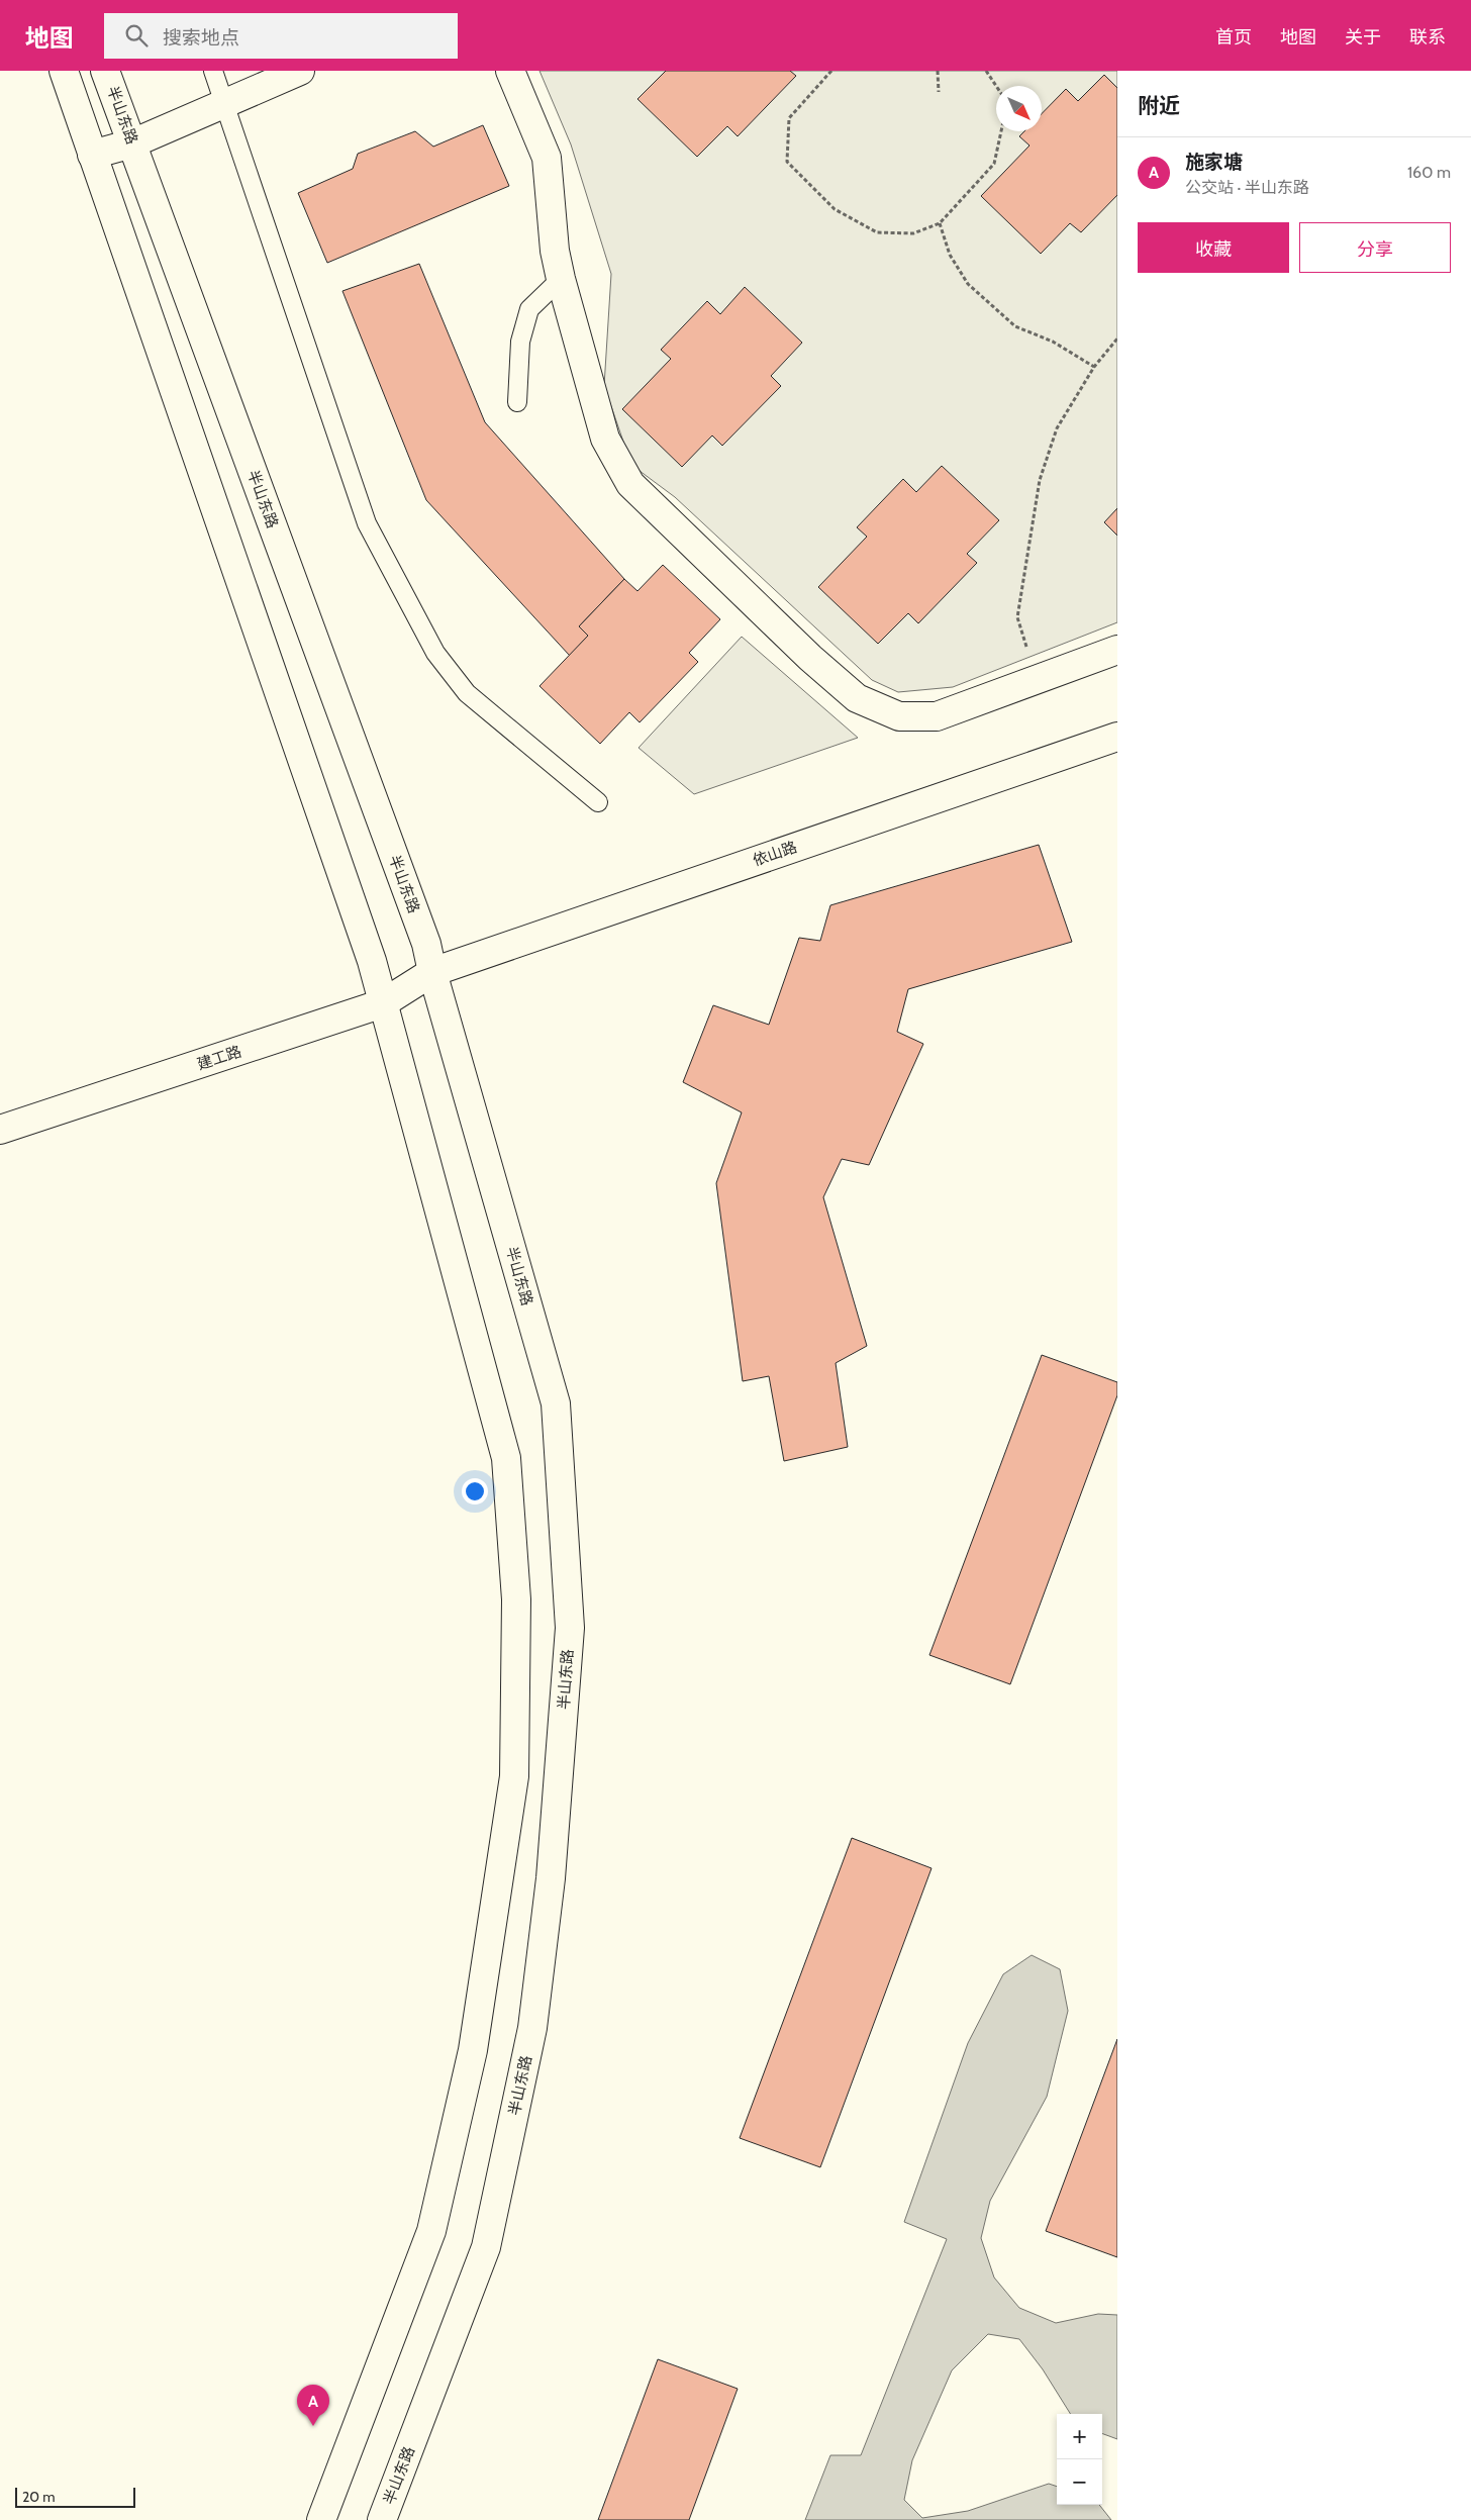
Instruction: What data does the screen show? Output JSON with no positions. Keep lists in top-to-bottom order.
{
  "streets": {
    "main road": ["半山东路", "依山路", "建工路"]
  },
  "crossings": [
    ["半山东路", "依山路"],
    ["半山东路", "建工路"],
    ["依山路", "建工路"]
  ],
  "scale_bar": "20 m",
  "north": "bottom right",
  "page": {
    "header": "地图",
    "search": "搜索地点",
    "nav": [
      "首页",
      "地图",
      "关于",
      "联系"
    ],
    "heading": "附近",
    "list": [
      {
        "mark": "A",
        "name": "施家塘",
        "note": "公交站 · 半山东路",
        "value": "160 m"
      }
    ],
    "buttons": ["收藏", "分享"],
    "pins": "A",
    "map_buttons": ["+", "−"],
    "scale": "20 m"
  }
}
